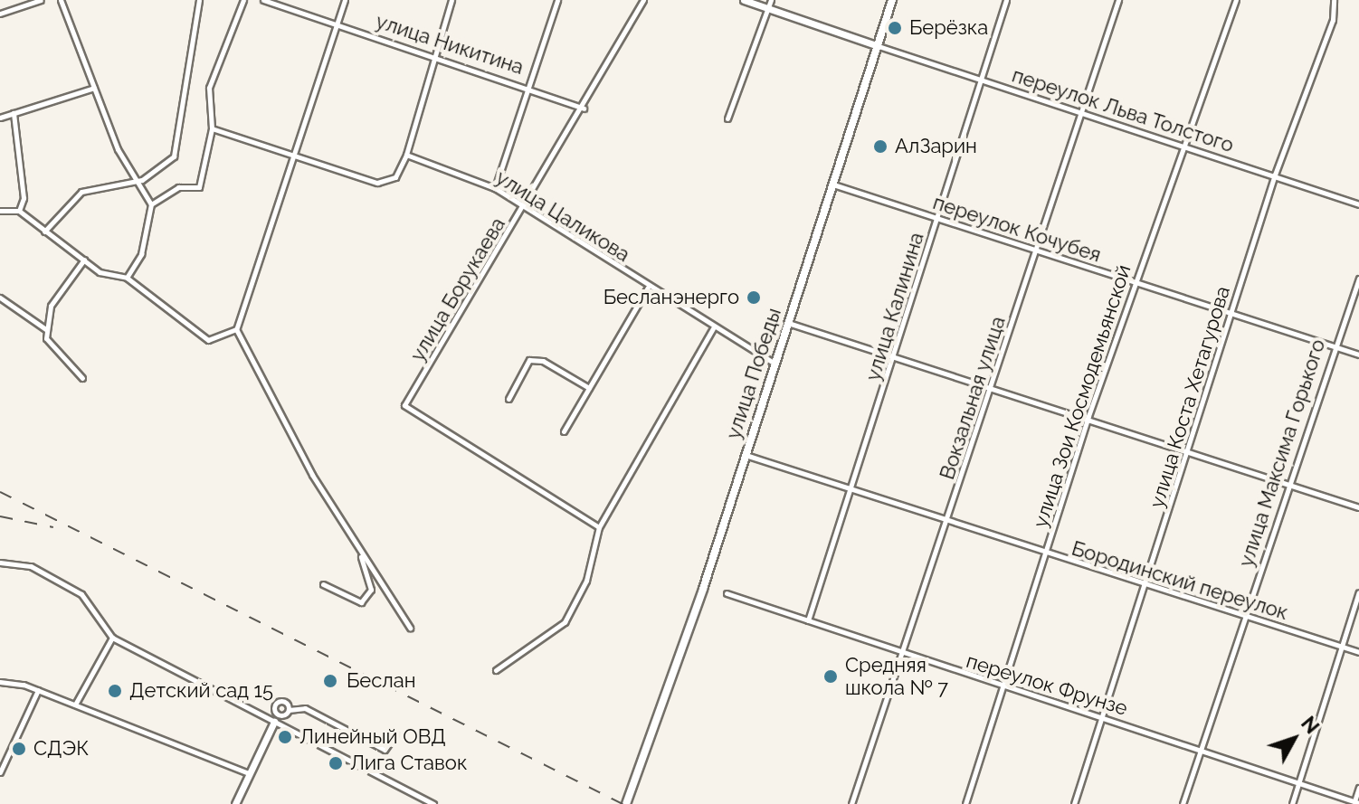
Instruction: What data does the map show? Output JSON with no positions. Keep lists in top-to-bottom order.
{
  "streets": {
    "main road": ["улица Победы"],
    "street": [
      "улица Никитина",
      "переулок Льва Толстого",
      "улица Цаликова",
      "переулок Кочубея",
      "улица Борукаева",
      "улица Калинина",
      "улица Зои Космодемьянской",
      "улица Коста Хетагурова",
      "Вокзальная улица",
      "улица Максима Горького",
      "Бородинский переулок",
      "переулок Фрунзе"
    ]
  },
  "crossings": [
    ["улица Никитина", "улица Борукаева"],
    ["переулок Льва Толстого", "улица Калинина"],
    ["переулок Льва Толстого", "улица Победы"],
    ["переулок Льва Толстого", "улица Зои Космодемьянской"],
    ["переулок Льва Толстого", "улица Коста Хетагурова"],
    ["переулок Льва Толстого", "Вокзальная улица"],
    ["улица Цаликова", "улица Борукаева"],
    ["улица Цаликова", "улица Победы"],
    ["переулок Кочубея", "улица Калинина"],
    ["переулок Кочубея", "улица Победы"],
    ["переулок Кочубея", "улица Зои Космодемьянской"],
    ["переулок Кочубея", "улица Коста Хетагурова"],
    ["переулок Кочубея", "Вокзальная улица"],
    ["переулок Кочубея", "улица Максима Горького"],
    ["улица Калинина", "Бородинский переулок"],
    ["улица Калинина", "переулок Фрунзе"],
    ["улица Победы", "Бородинский переулок"],
    ["улица Зои Космодемьянской", "Бородинский переулок"],
    ["улица Зои Космодемьянской", "переулок Фрунзе"],
    ["улица Коста Хетагурова", "Бородинский переулок"],
    ["улица Коста Хетагурова", "переулок Фрунзе"],
    ["Вокзальная улица", "Бородинский переулок"],
    ["Вокзальная улица", "переулок Фрунзе"],
    ["улица Максима Горького", "Бородинский переулок"],
    ["улица Максима Горького", "переулок Фрунзе"]
  ],
  "places": [
    "Берёзка",
    "АлЗарин",
    "Бесланэнерго",
    "Средняя школа № 7",
    "Беслан",
    "Детский сад 15",
    "Линейный ОВД",
    "СДЭК",
    "Лига Ставок"
  ],
  "north": "top right"
}
